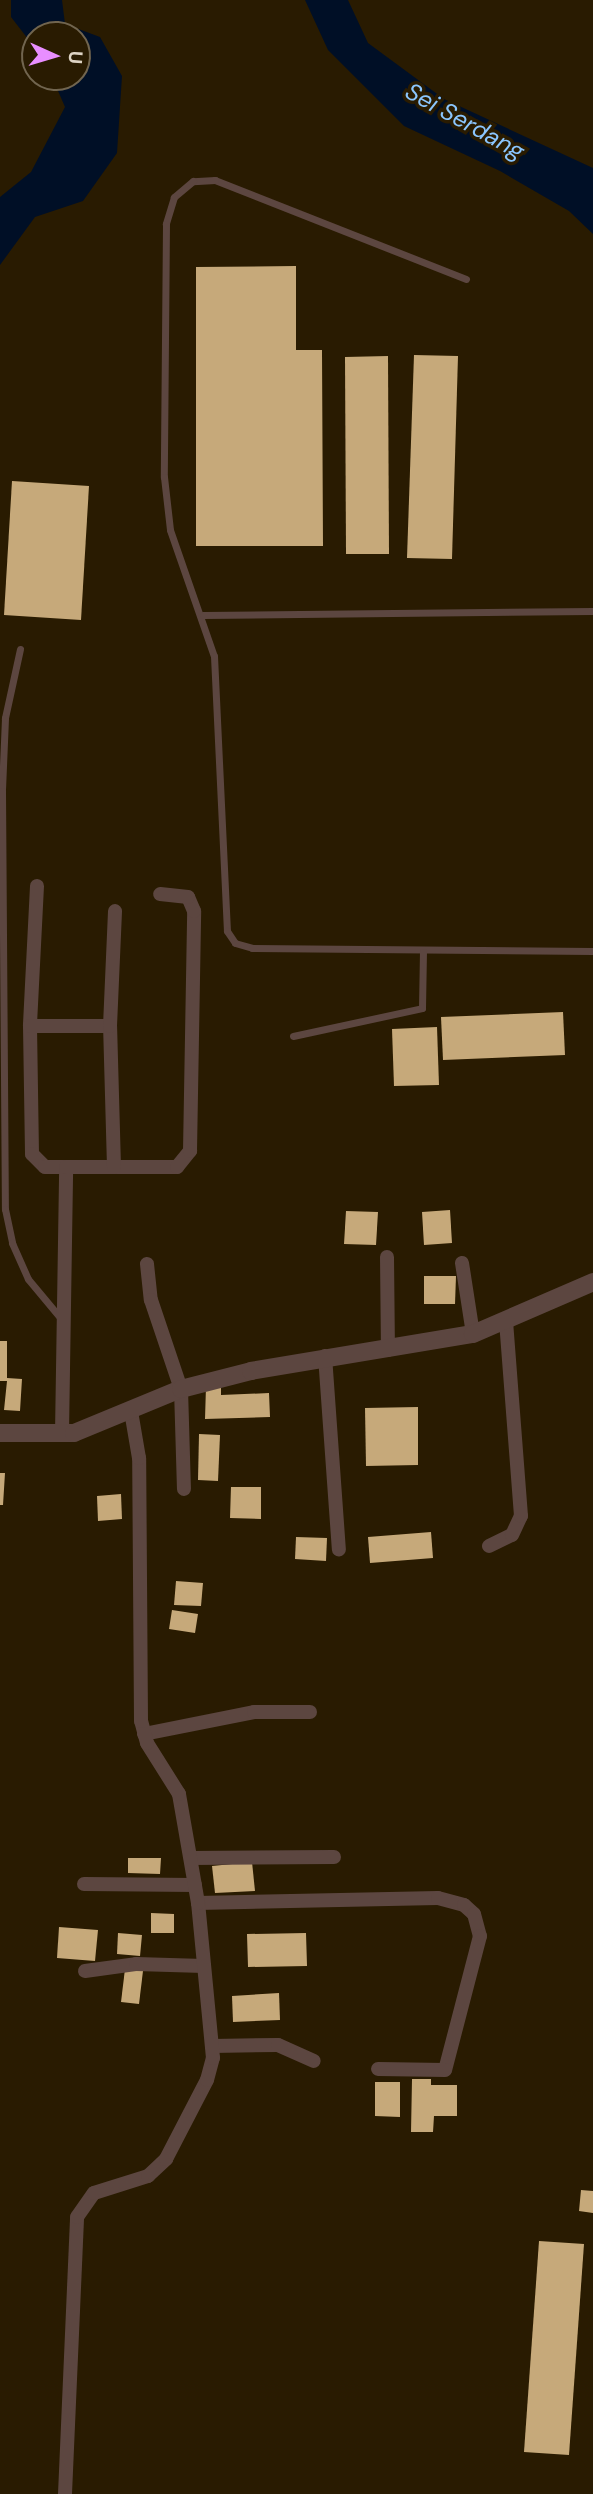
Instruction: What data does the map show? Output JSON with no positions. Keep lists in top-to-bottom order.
{
  "water": ["Sei Serdang"],
  "north": "right"
}
